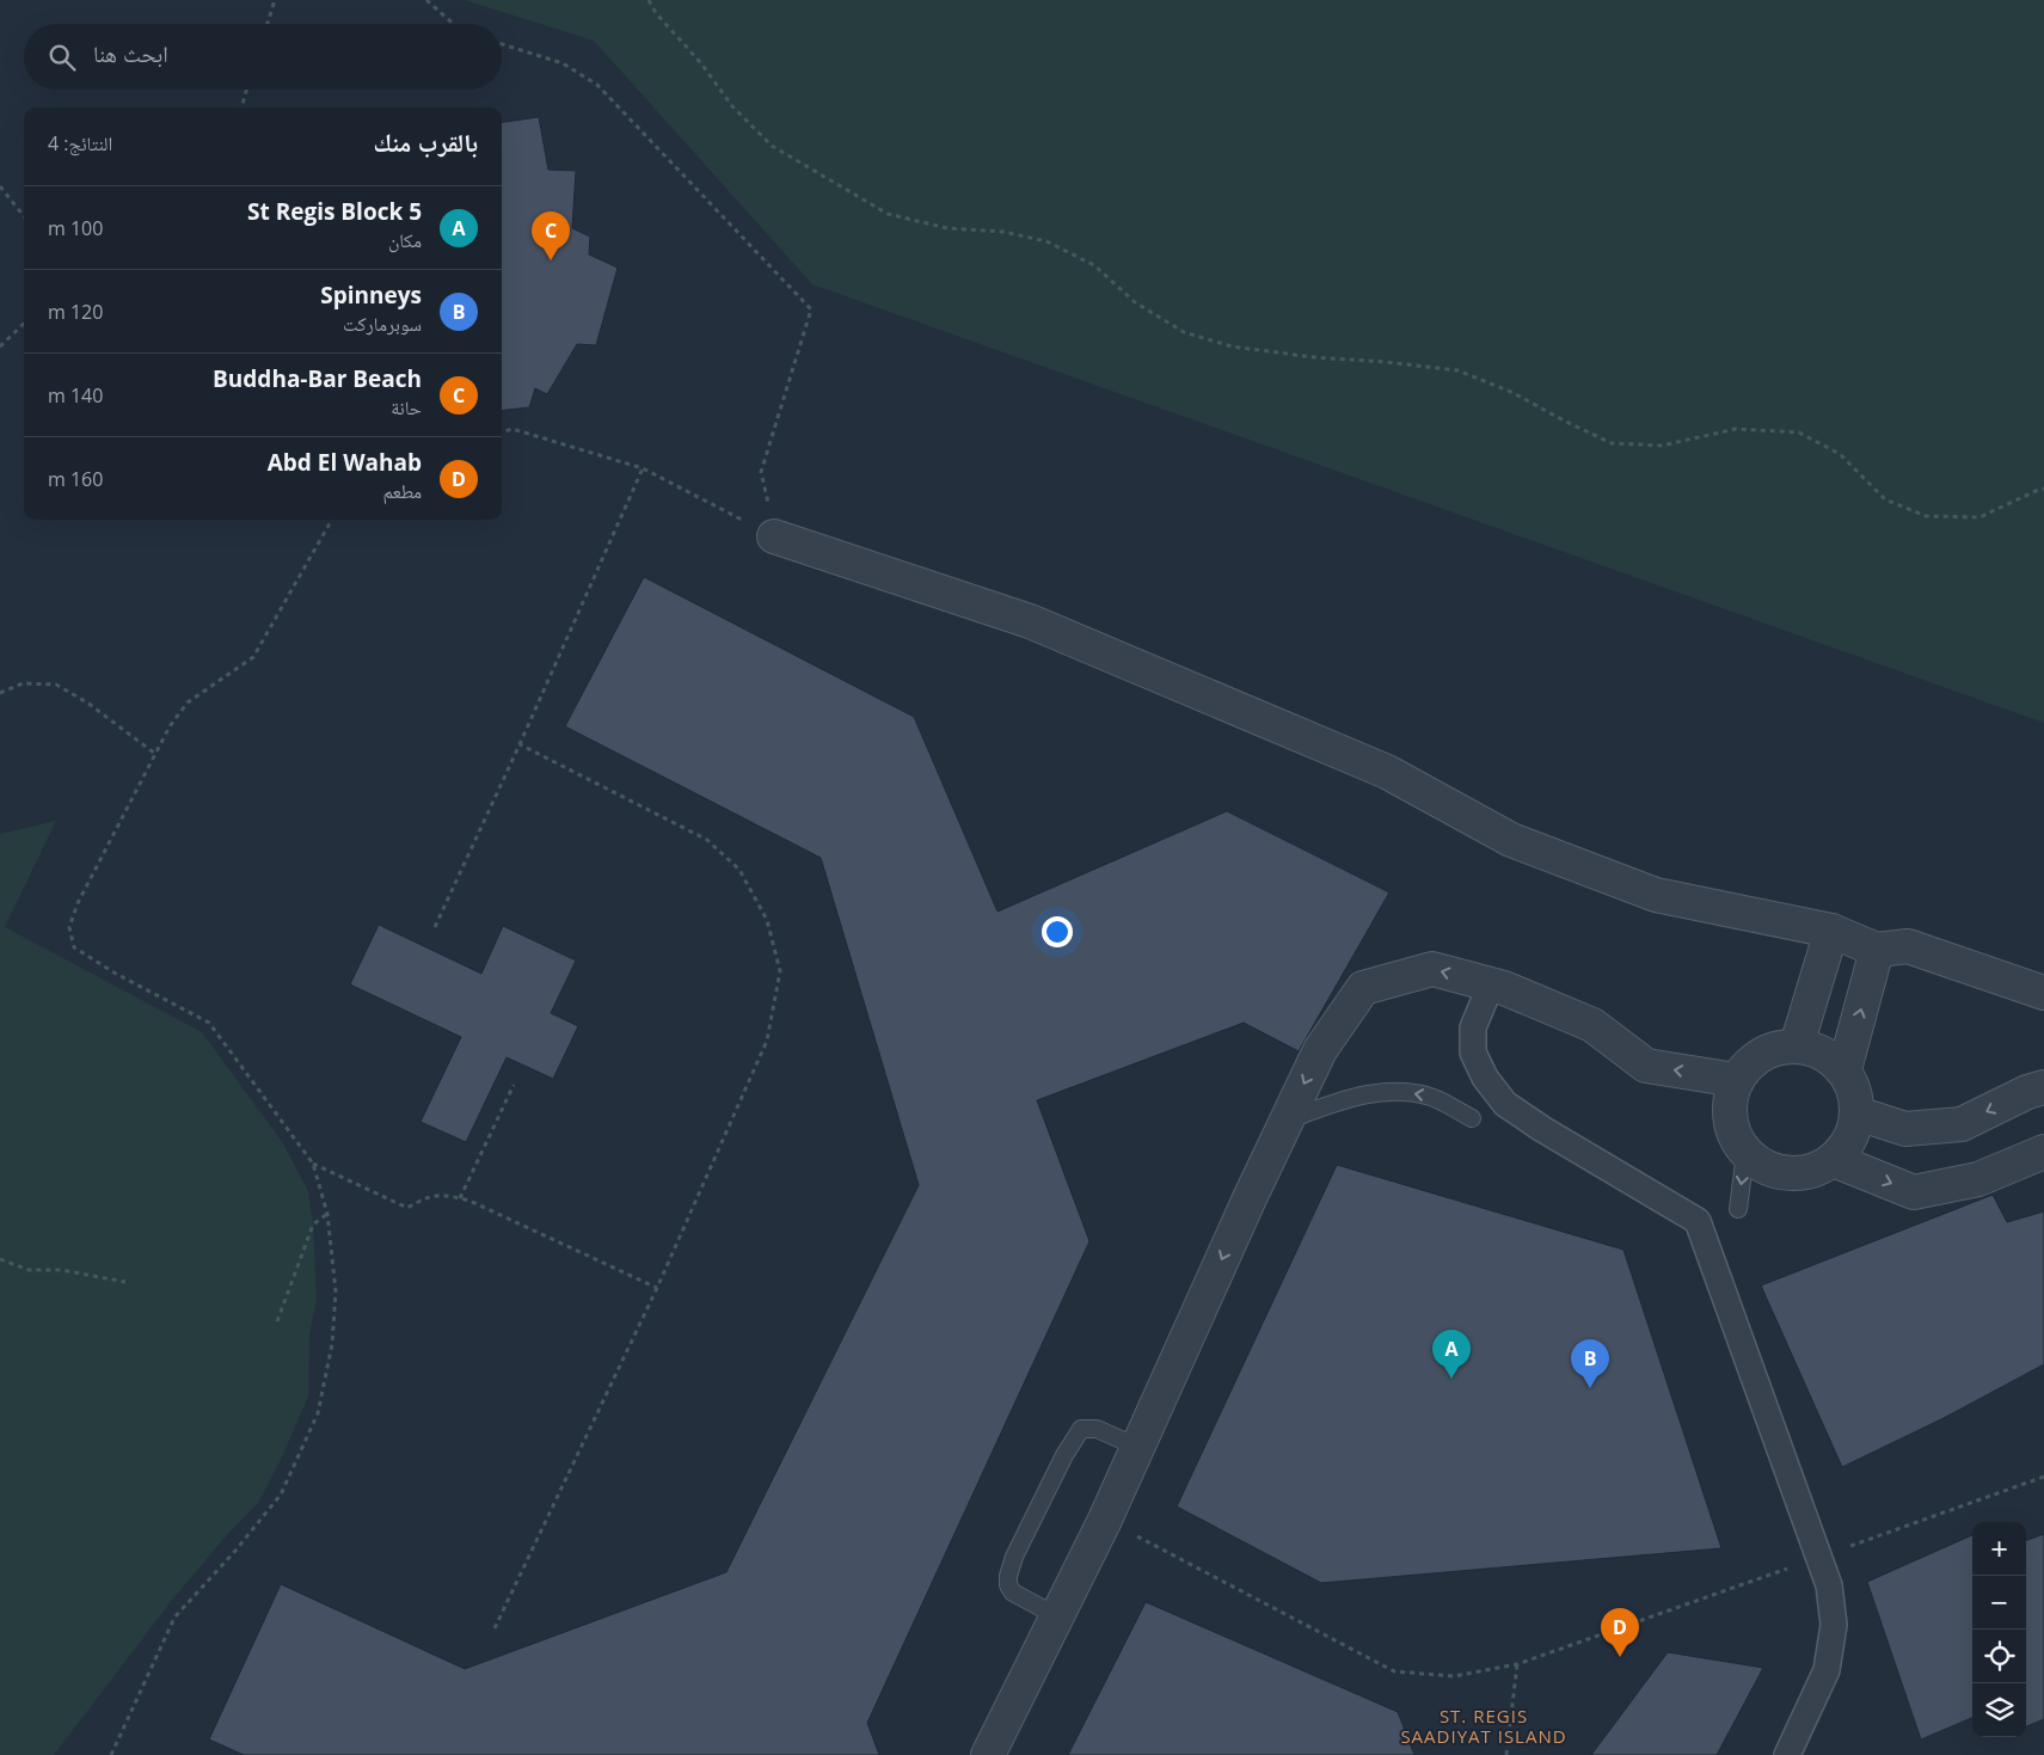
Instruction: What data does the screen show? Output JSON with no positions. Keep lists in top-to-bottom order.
{
  "districts": ["ST. REGIS SAADIYAT ISLAND"],
  "page": {
    "search": "ابحث هنا",
    "heading": ["بالقرب منك", "النتائج: 4"],
    "list": [
      {
        "mark": "A",
        "name": "St Regis Block 5",
        "note": "مكان",
        "value": "100 m"
      },
      {
        "mark": "B",
        "name": "Spinneys",
        "note": "سوبرماركت",
        "value": "120 m"
      },
      {
        "mark": "C",
        "name": "Buddha-Bar Beach",
        "note": "حانة",
        "value": "140 m"
      },
      {
        "mark": "D",
        "name": "Abd El Wahab",
        "note": "مطعم",
        "value": "160 m"
      }
    ],
    "pins": [
      "C",
      "A",
      "B",
      "D"
    ],
    "map_buttons": ["+", "−"]
  }
}
